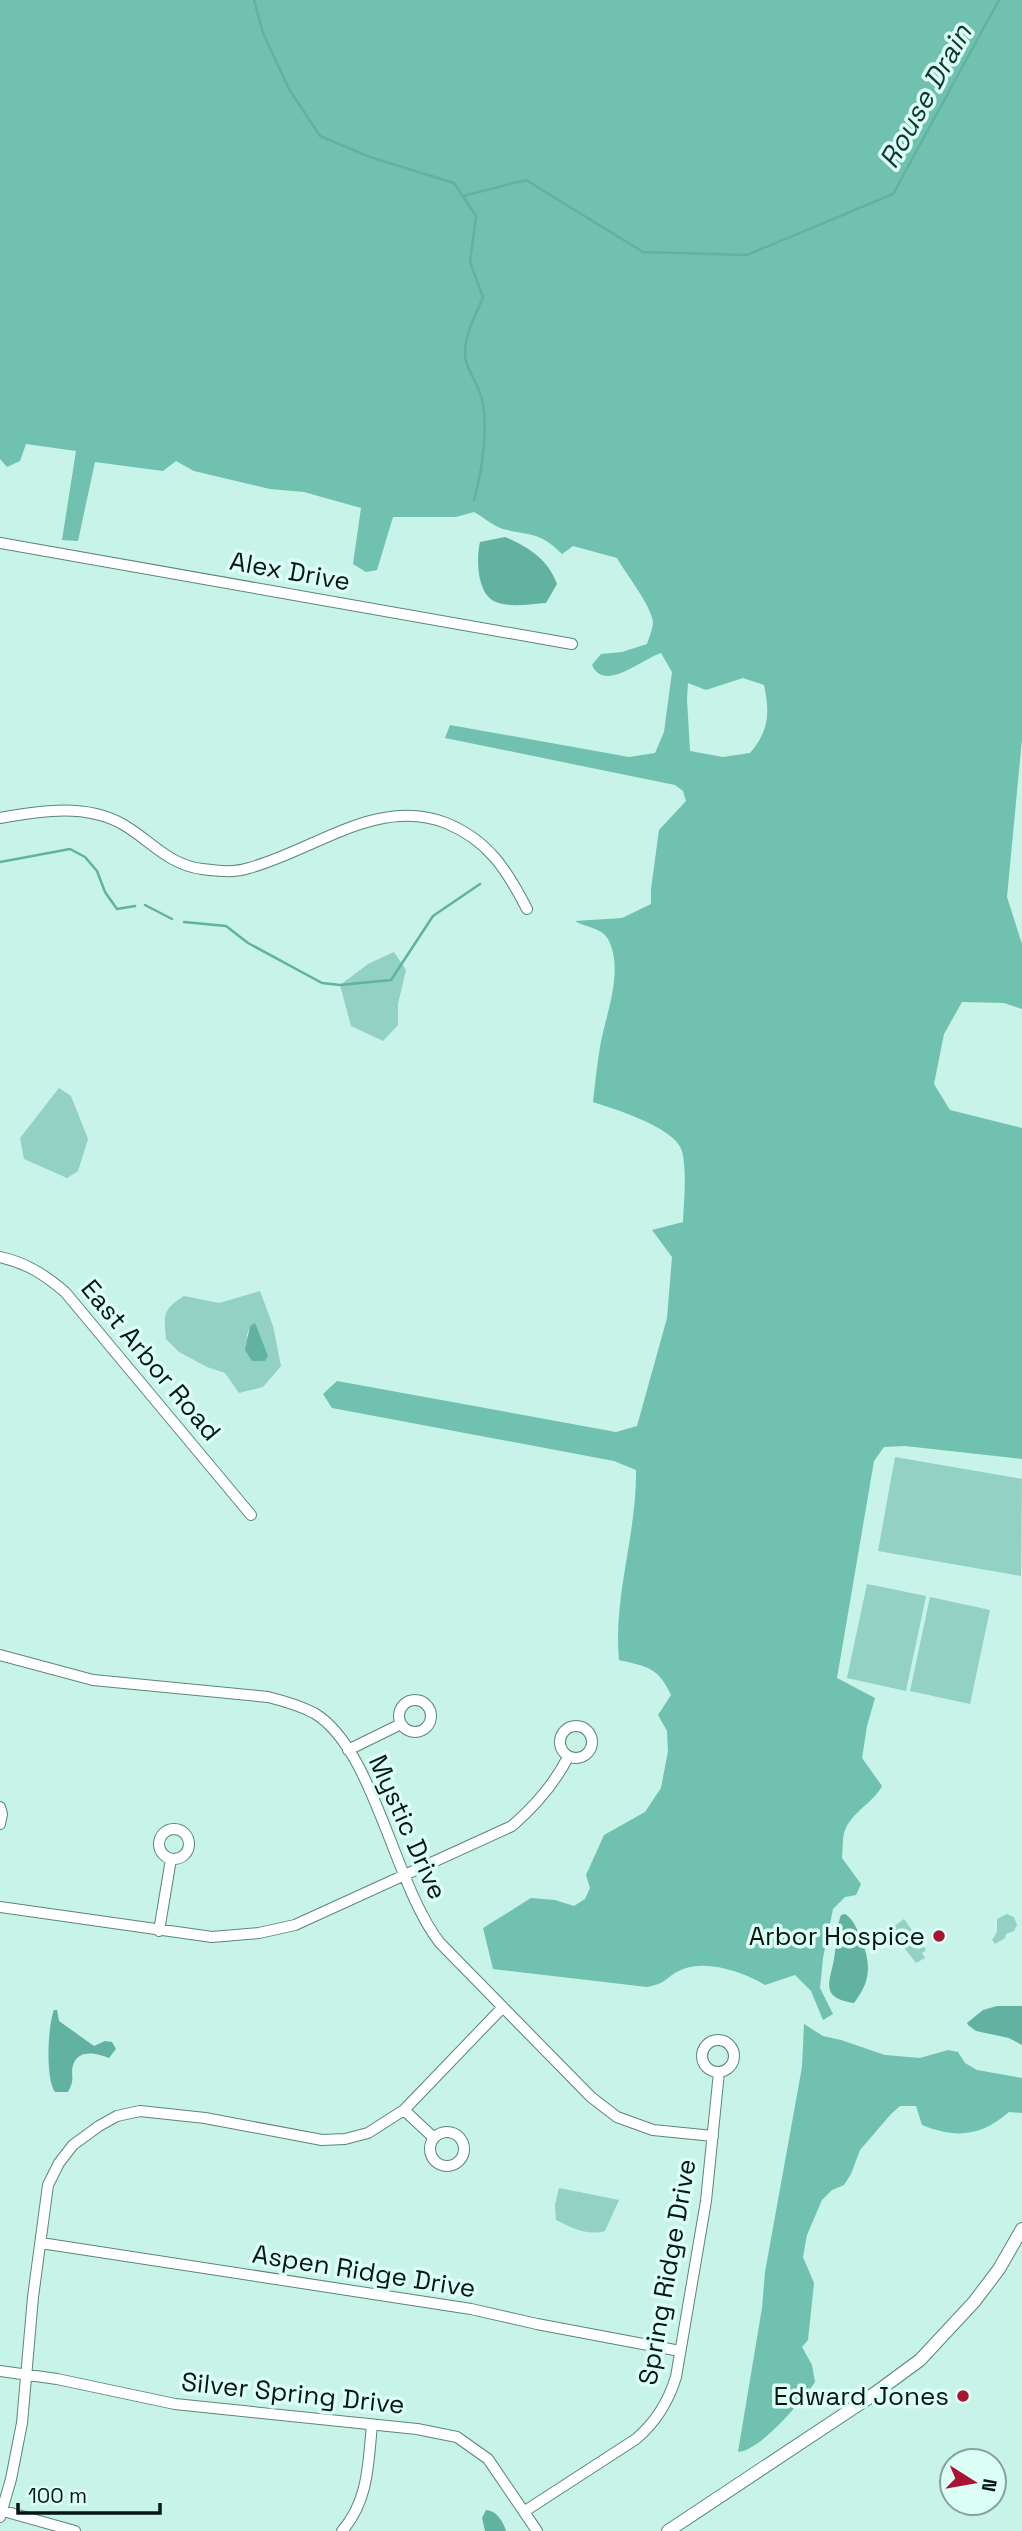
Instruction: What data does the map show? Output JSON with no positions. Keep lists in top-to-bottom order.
{
  "streets": {
    "street": [
      "Alex Drive",
      "East Arbor Road",
      "Mystic Drive",
      "Aspen Ridge Drive",
      "Spring Ridge Drive",
      "Silver Spring Drive"
    ]
  },
  "crossings": [
    ["Mystic Drive", "Spring Ridge Drive"],
    ["Aspen Ridge Drive", "Spring Ridge Drive"],
    ["Spring Ridge Drive", "Silver Spring Drive"]
  ],
  "water": ["Rouse Drain"],
  "places": ["Arbor Hospice", "Edward Jones"],
  "scale_bar": "100 m",
  "north": "right"
}
